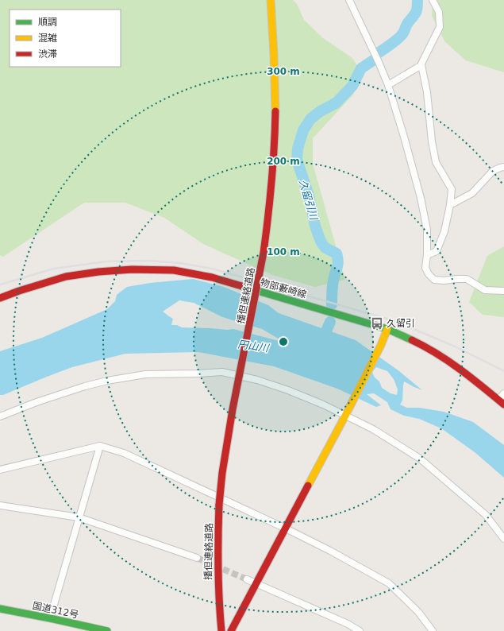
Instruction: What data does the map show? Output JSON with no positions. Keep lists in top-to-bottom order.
{
  "streets": {
    "main road": ["物部藪崎線", "播但連絡道路", "国道312号"]
  },
  "water": ["久留引川", "円山川"],
  "places": {
    "bus stop": ["久留引"]
  },
  "legend": ["順調", "混雑", "渋滞"],
  "rings": ["300 m", "200 m", "100 m"]
}
